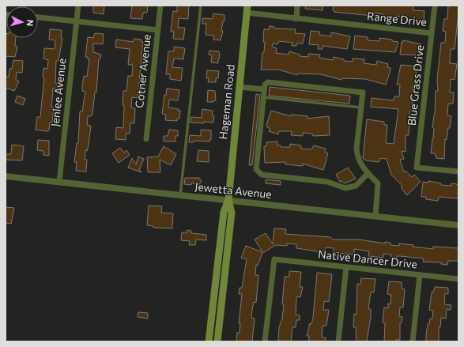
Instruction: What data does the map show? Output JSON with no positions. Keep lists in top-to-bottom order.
{
  "streets": {
    "main road": ["Hageman Road"],
    "street": [
      "Range Drive",
      "Cotner Avenue",
      "Blue Grass Drive",
      "Jenlee Avenue",
      "Jewetta Avenue",
      "Native Dancer Drive"
    ]
  },
  "crossings": [
    ["Range Drive", "Blue Grass Drive"],
    ["Range Drive", "Hageman Road"],
    ["Jenlee Avenue", "Jewetta Avenue"],
    ["Hageman Road", "Jewetta Avenue"]
  ],
  "north": "right"
}
